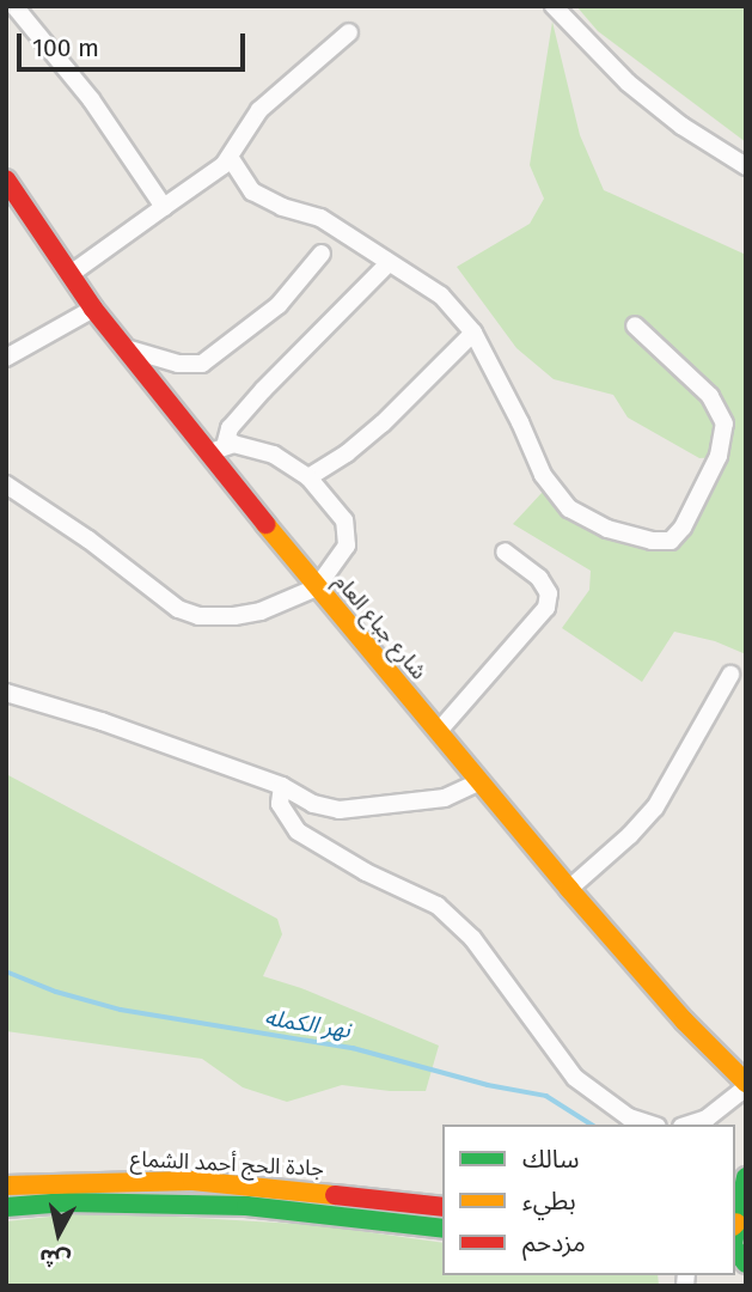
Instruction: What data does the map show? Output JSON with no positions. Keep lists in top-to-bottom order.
{
  "streets": {
    "main road": ["شارع جباع العام", "جادة الحج أحمد الشماع"]
  },
  "water": ["نهر الكمله"],
  "legend": ["سالك", "بطيء", "مزدحم"],
  "scale_bar": "100 m",
  "north": "bottom"
}
